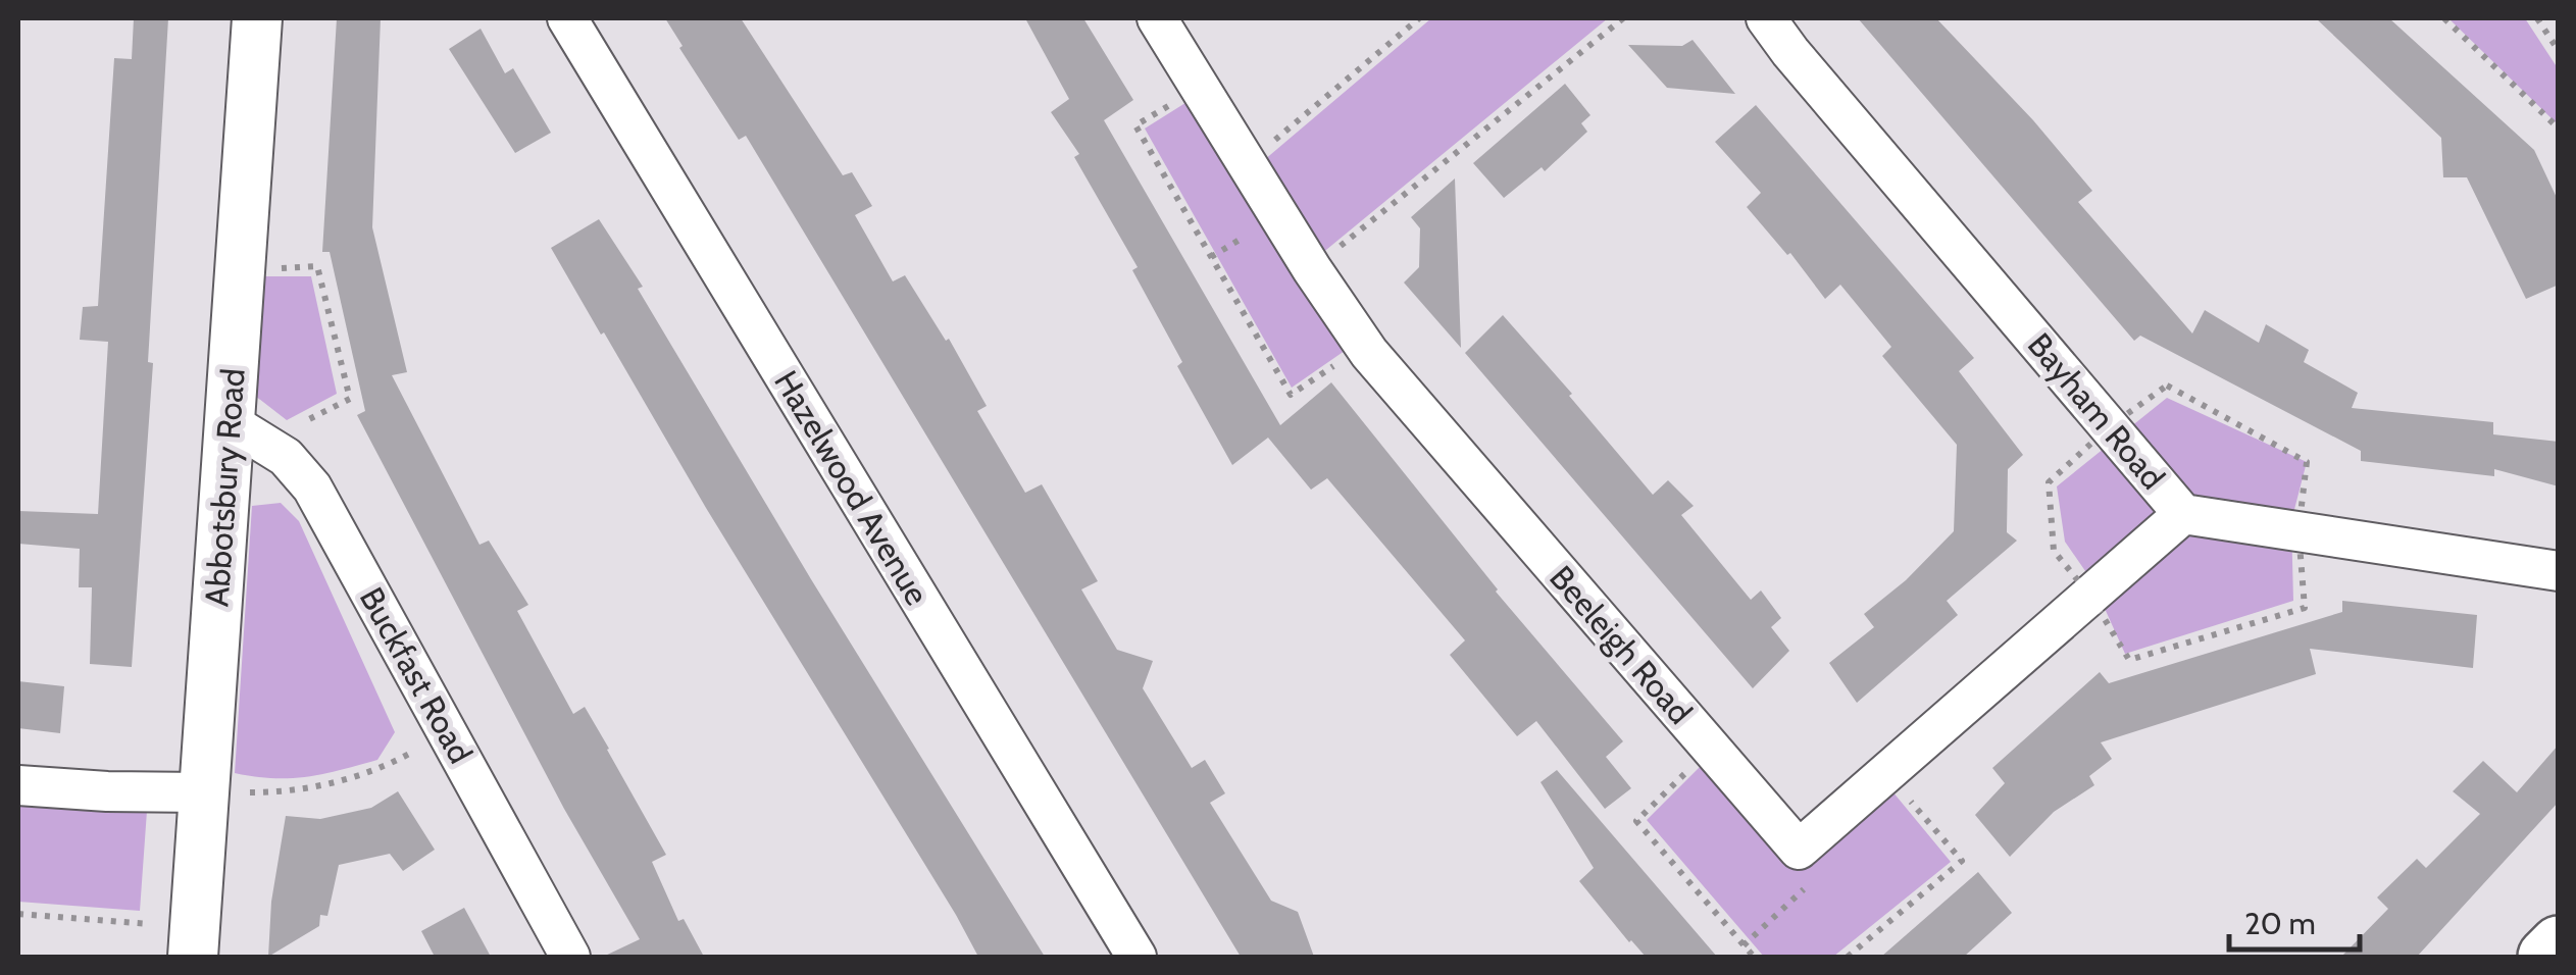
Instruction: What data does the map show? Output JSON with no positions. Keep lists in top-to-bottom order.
{
  "streets": {
    "street": [
      "Bayham Road",
      "Abbotsbury Road",
      "Hazelwood Avenue",
      "Beeleigh Road",
      "Buckfast Road"
    ]
  },
  "crossings": [
    ["Bayham Road", "Beeleigh Road"],
    ["Abbotsbury Road", "Buckfast Road"]
  ],
  "scale_bar": "20 m"
}
